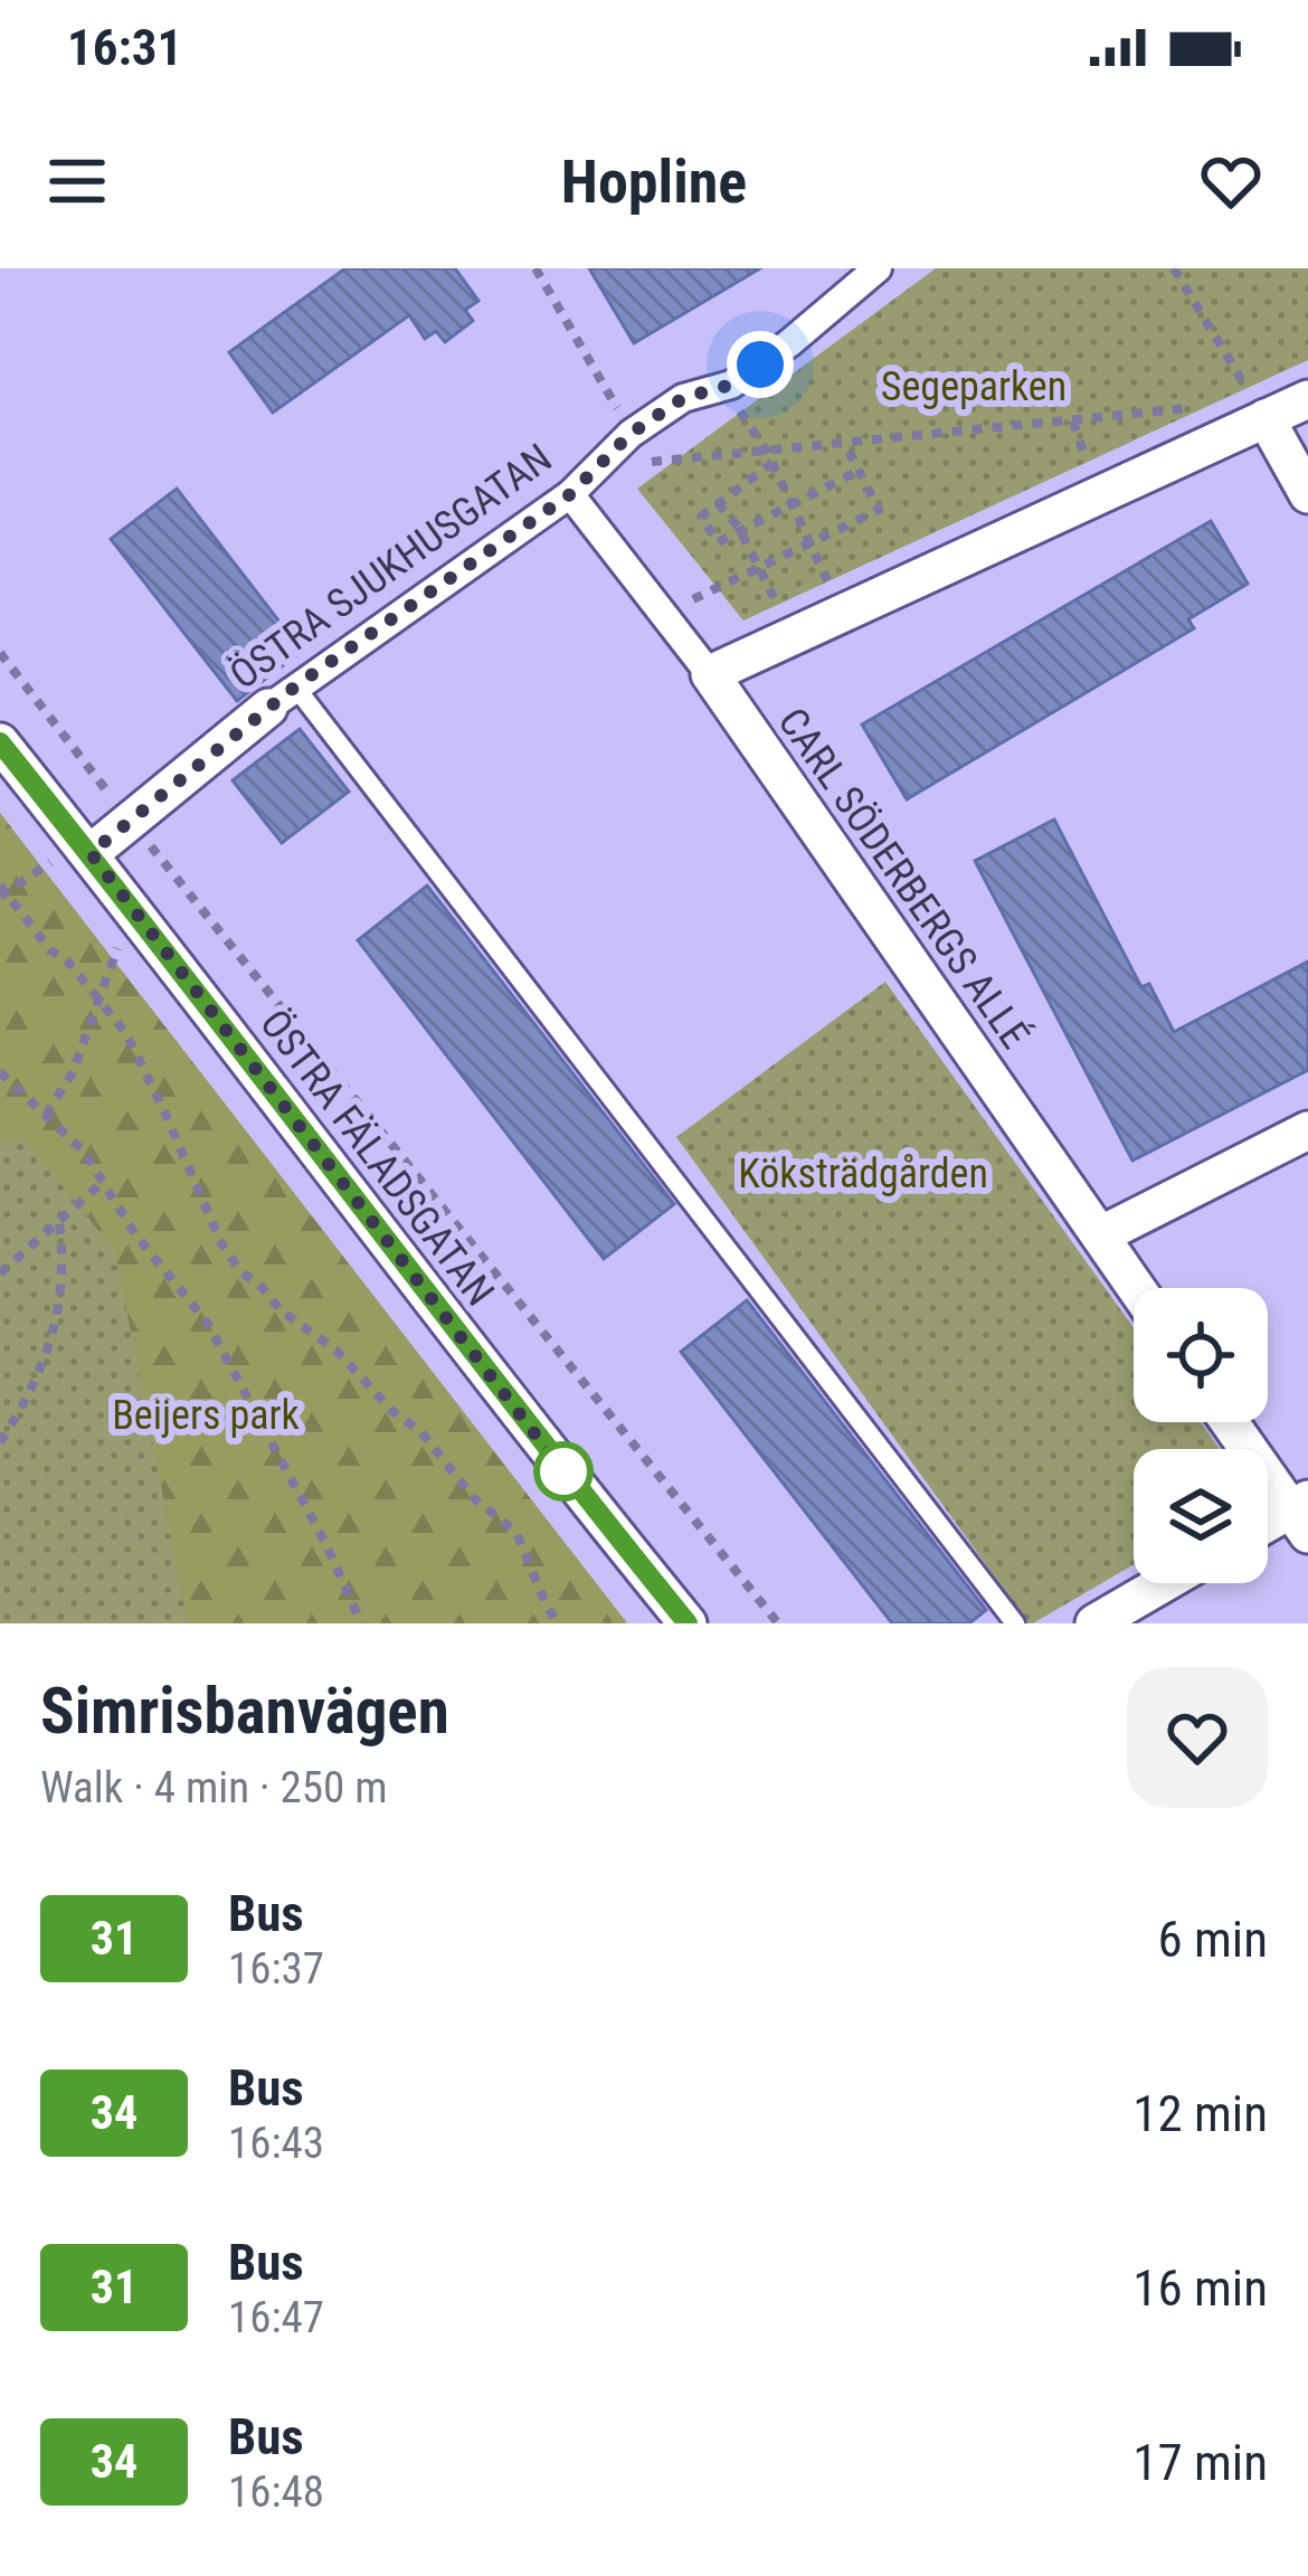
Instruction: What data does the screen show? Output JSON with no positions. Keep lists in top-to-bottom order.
{
  "streets": {
    "street": ["ÖSTRA SJUKHUSGATAN", "CARL SÖDERBERGS ALLÉ", "ÖSTRA FÄLADSGATAN"]
  },
  "crossings": [
    ["ÖSTRA SJUKHUSGATAN", "CARL SÖDERBERGS ALLÉ"],
    ["ÖSTRA SJUKHUSGATAN", "ÖSTRA FÄLADSGATAN"]
  ],
  "parks": ["Segeparken", "Köksträdgården", "Beijers park"],
  "lines": ["bus line 31"],
  "page": {
    "status": "16:31",
    "header": "Hopline",
    "heading": ["Simrisbanvägen", "Walk · 4 min · 250 m"],
    "list": [
      {
        "mark": "31",
        "name": "Bus",
        "note": "16:37",
        "value": "6 min"
      },
      {
        "mark": "34",
        "name": "Bus",
        "note": "16:43",
        "value": "12 min"
      },
      {
        "mark": "31",
        "name": "Bus",
        "note": "16:47",
        "value": "16 min"
      },
      {
        "mark": "34",
        "name": "Bus",
        "note": "16:48",
        "value": "17 min"
      }
    ]
  }
}
